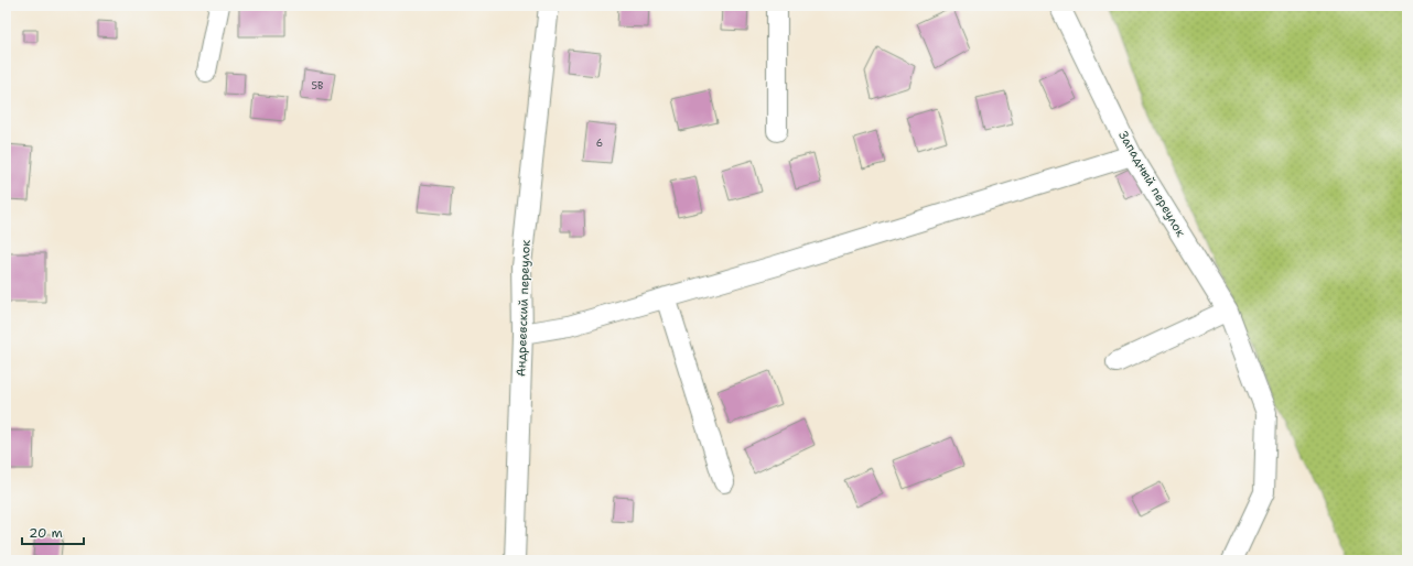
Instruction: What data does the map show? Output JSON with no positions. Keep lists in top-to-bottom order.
{
  "streets": {
    "street": ["Западный переулок", "Андреевский переулок"]
  },
  "house_numbers": ["5В", "6"],
  "scale_bar": "20 m"
}
